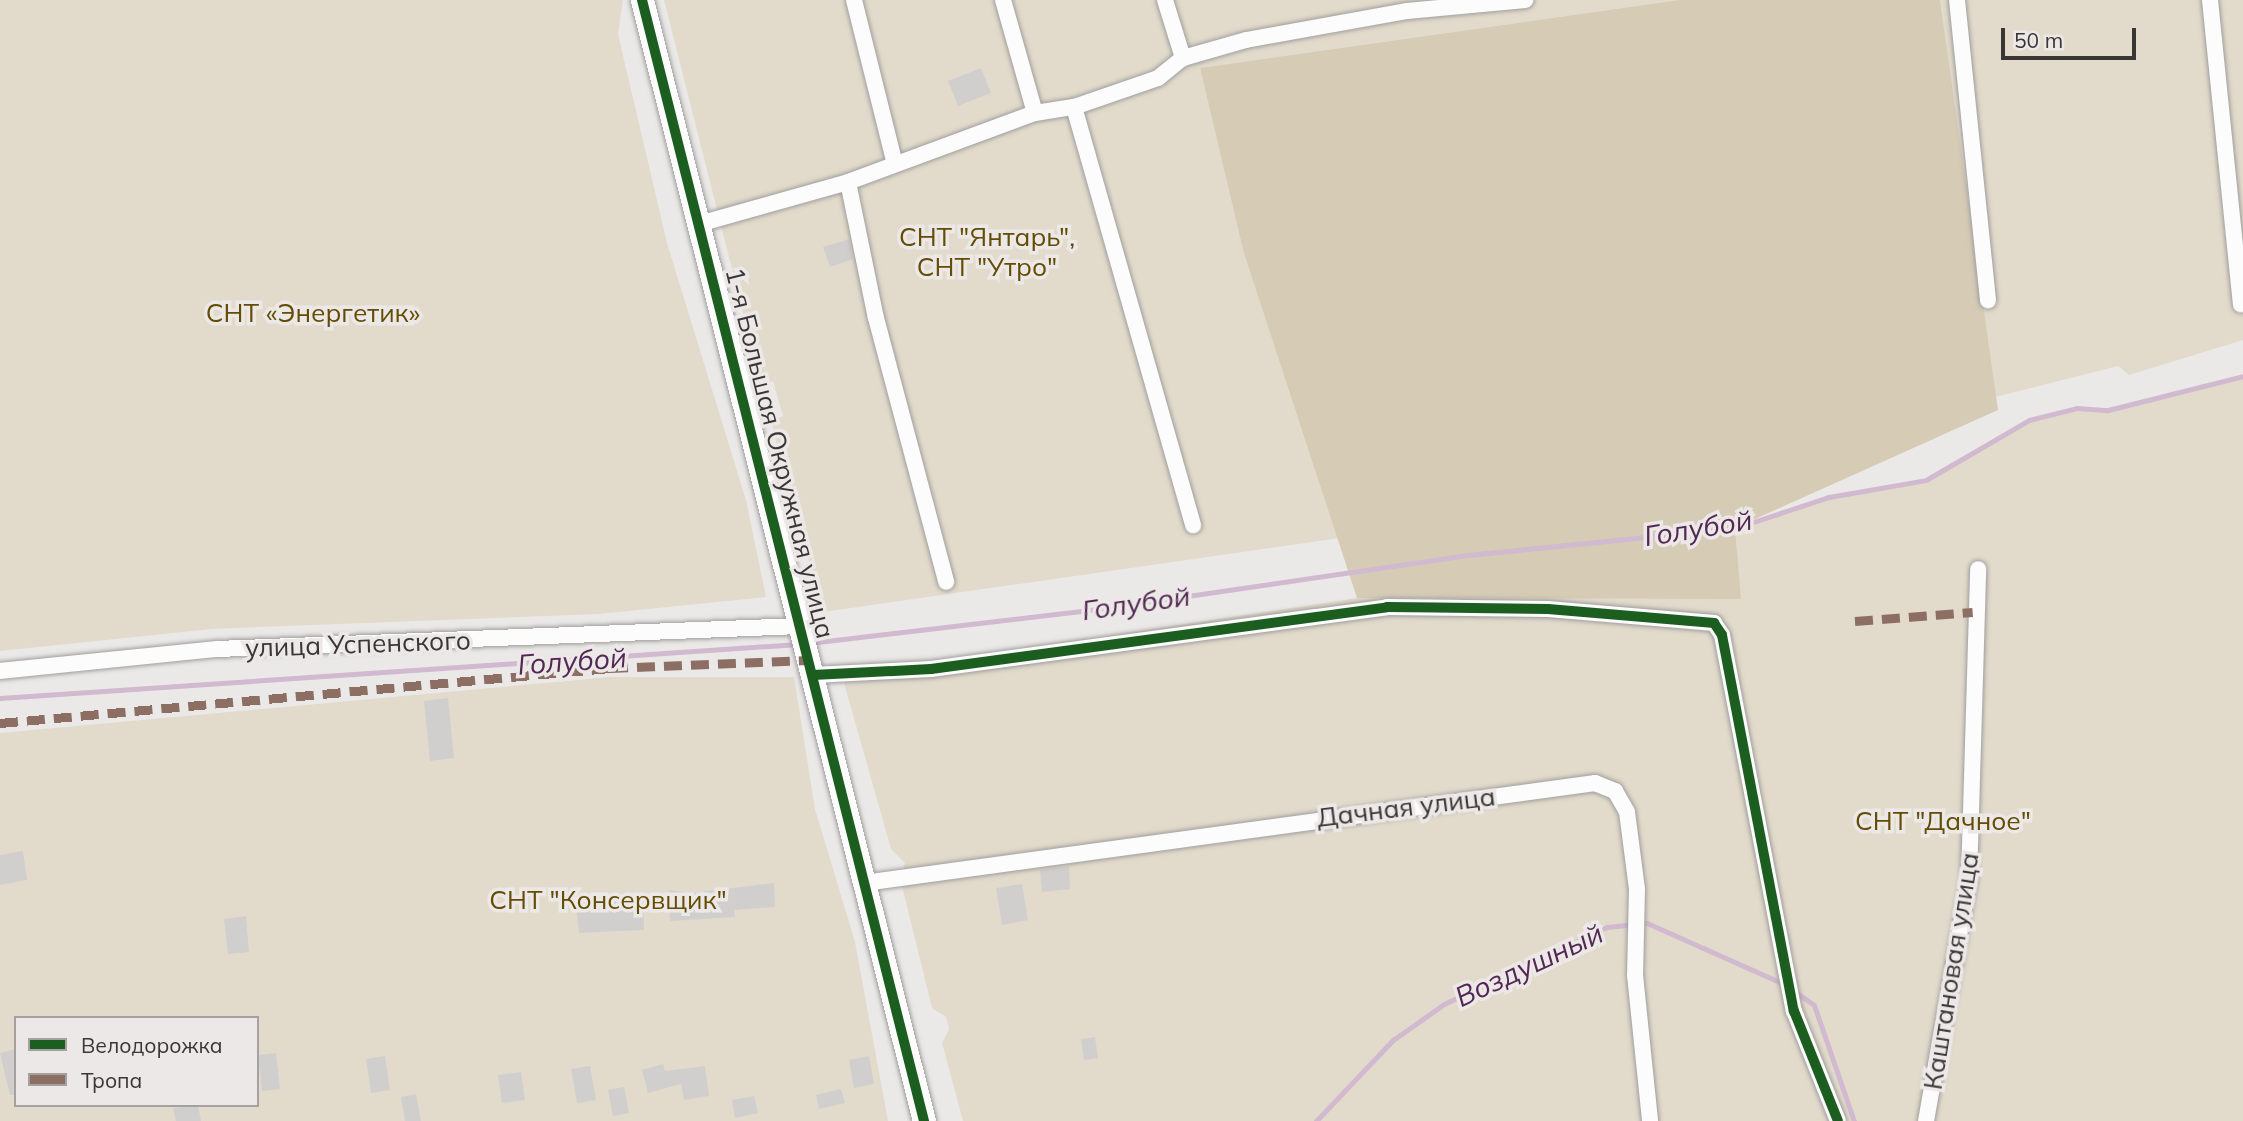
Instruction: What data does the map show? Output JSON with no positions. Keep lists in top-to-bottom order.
{
  "streets": {
    "street": [
      "1-я Большая Окружная улица",
      "улица Успенского",
      "Дачная улица",
      "Каштановая улица"
    ]
  },
  "crossings": [
    ["1-я Большая Окружная улица", "улица Успенского"],
    ["1-я Большая Окружная улица", "Дачная улица"]
  ],
  "water": ["Голубой", "Воздушный"],
  "parks": [
    "СНТ \"Янтарь\", СНТ \"Утро\"",
    "СНТ «Энергетик»",
    "СНТ \"Дачное\"",
    "СНТ \"Консервщик\""
  ],
  "legend": ["Велодорожка", "Тропа"],
  "scale_bar": "50 m"
}
